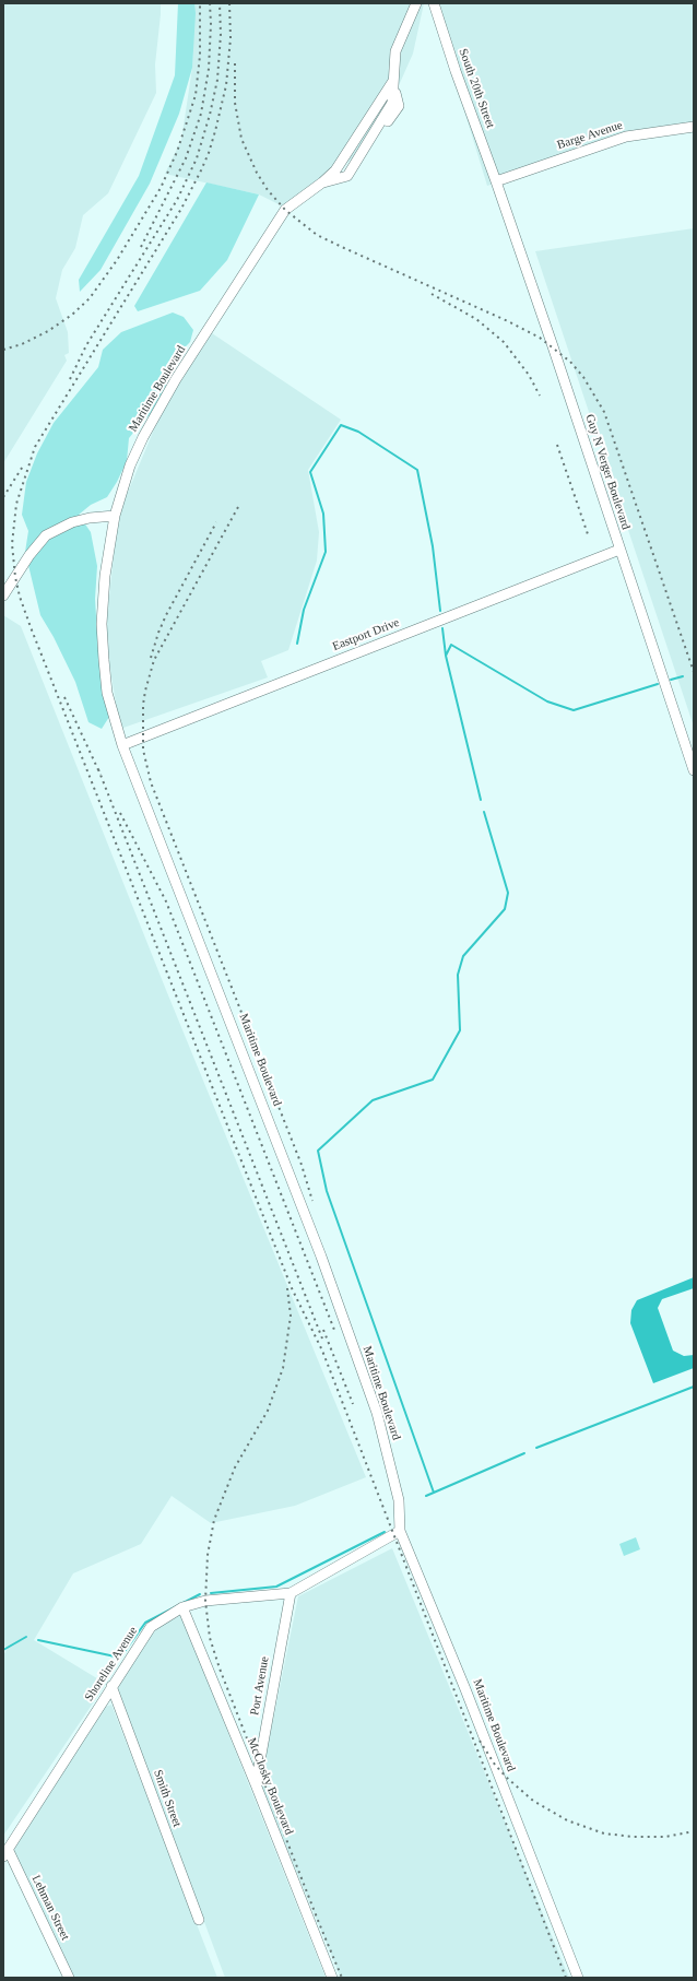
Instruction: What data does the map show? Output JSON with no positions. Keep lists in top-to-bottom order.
{
  "streets": {
    "street": [
      "South 20th Street",
      "Barge Avenue",
      "Maritime Boulevard",
      "Guy N Verger Boulevard",
      "Eastport Drive",
      "Shoreline Avenue",
      "Port Avenue",
      "McClosky Boulevard",
      "Smith Street",
      "Lehman Street"
    ]
  },
  "crossings": [
    ["South 20th Street", "Barge Avenue"],
    ["South 20th Street", "Guy N Verger Boulevard"],
    ["Barge Avenue", "Guy N Verger Boulevard"],
    ["Maritime Boulevard", "Eastport Drive"],
    ["Maritime Boulevard", "Shoreline Avenue"],
    ["Guy N Verger Boulevard", "Eastport Drive"],
    ["Shoreline Avenue", "Port Avenue"],
    ["Shoreline Avenue", "McClosky Boulevard"],
    ["Shoreline Avenue", "Smith Street"],
    ["Shoreline Avenue", "Lehman Street"],
    ["Port Avenue", "McClosky Boulevard"]
  ]
}
